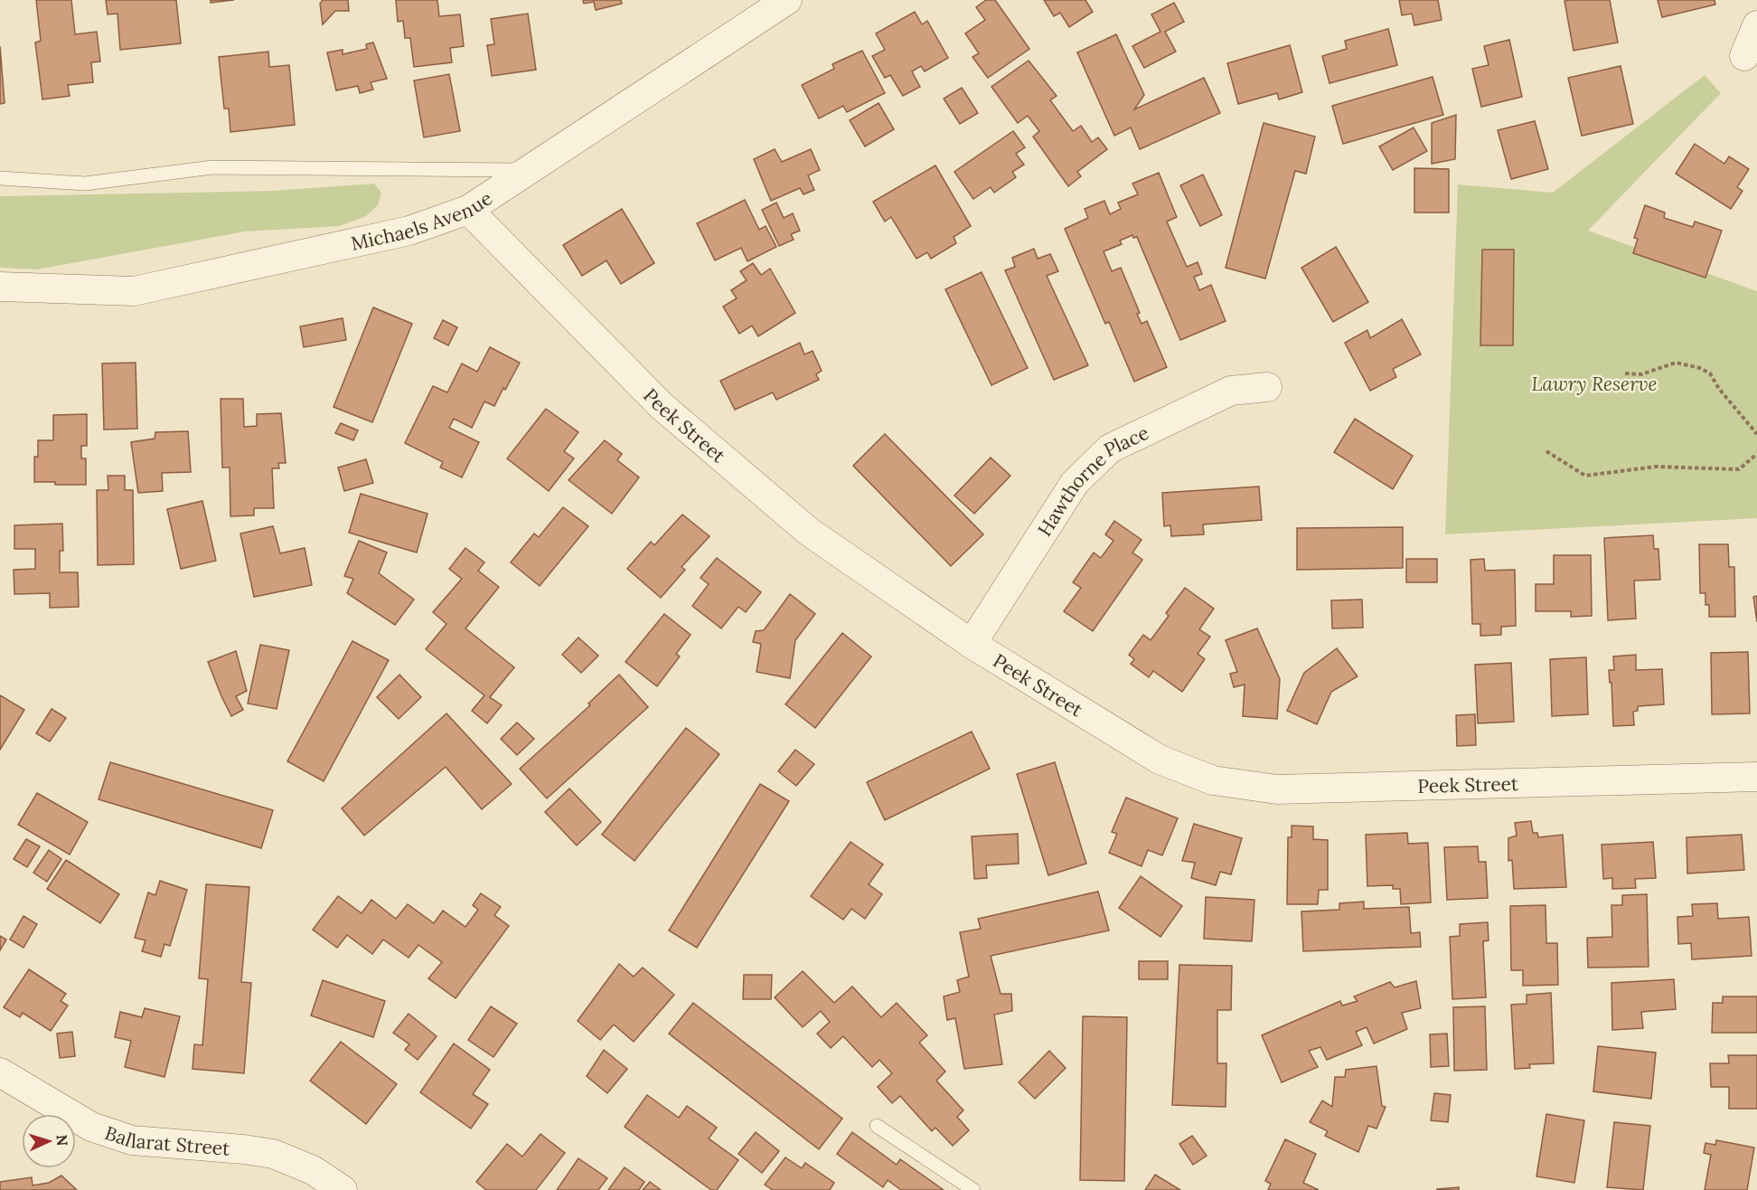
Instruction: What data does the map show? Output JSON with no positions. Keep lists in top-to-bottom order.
{
  "streets": {
    "street": [
      "Michaels Avenue",
      "Peek Street",
      "Hawthorne Place",
      "Ballarat Street"
    ]
  },
  "crossings": [
    ["Michaels Avenue", "Peek Street"],
    ["Peek Street", "Hawthorne Place"]
  ],
  "parks": ["Lawry Reserve"],
  "north": "right"
}
